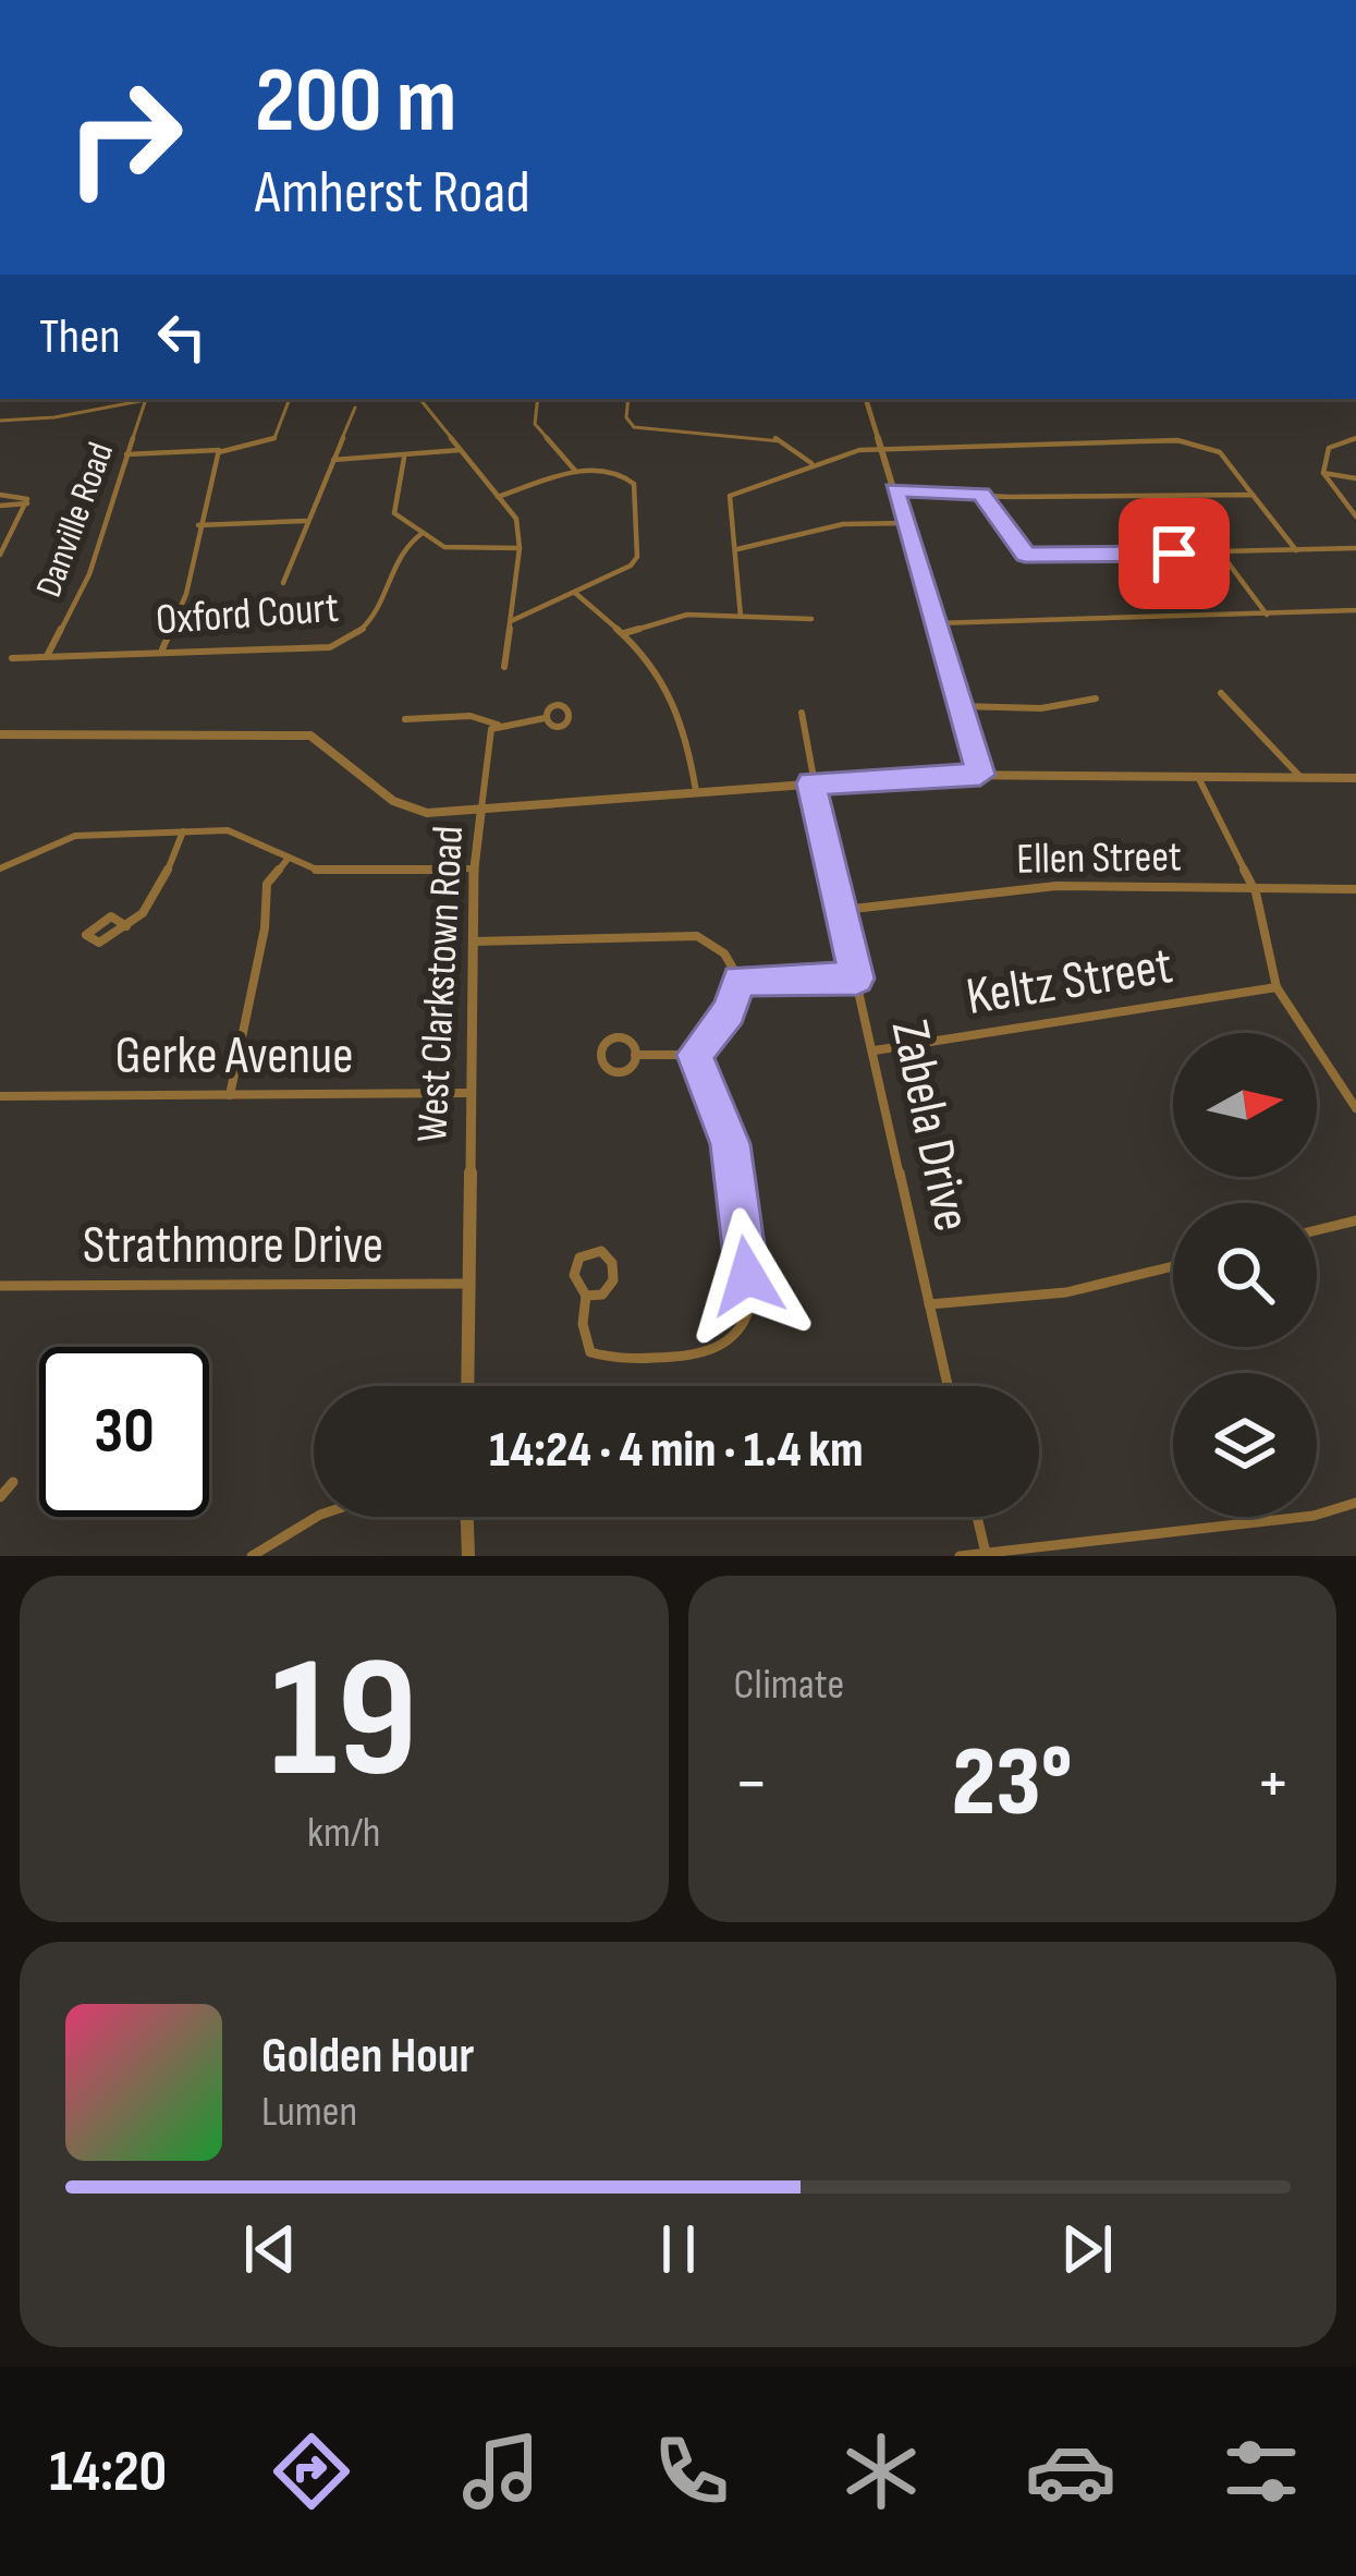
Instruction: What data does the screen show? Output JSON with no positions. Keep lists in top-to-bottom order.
{
  "streets": {
    "street": [
      "Danville Road",
      "Oxford Court",
      "Ellen Street",
      "Keltz Street",
      "West Clarkstown Road",
      "Gerke Avenue",
      "Zabela Drive",
      "Strathmore Drive"
    ]
  },
  "crossings": [
    ["Danville Road", "Oxford Court"],
    ["Ellen Street", "Zabela Drive"],
    ["Keltz Street", "Zabela Drive"],
    ["West Clarkstown Road", "Gerke Avenue"],
    ["West Clarkstown Road", "Zabela Drive"],
    ["West Clarkstown Road", "Strathmore Drive"]
  ],
  "north": "right",
  "page": {
    "turn": ["200 m", "Amherst Road"],
    "then": "Then",
    "limit": "30",
    "trip": "14:24 · 4 min · 1.4 km",
    "tile": [
      ["19", "km/h"],
      "Climate"
    ],
    "heat": ["−", "23°", "+"],
    "song": ["Golden Hour", "Lumen"],
    "tabs": "14:20"
  }
}
